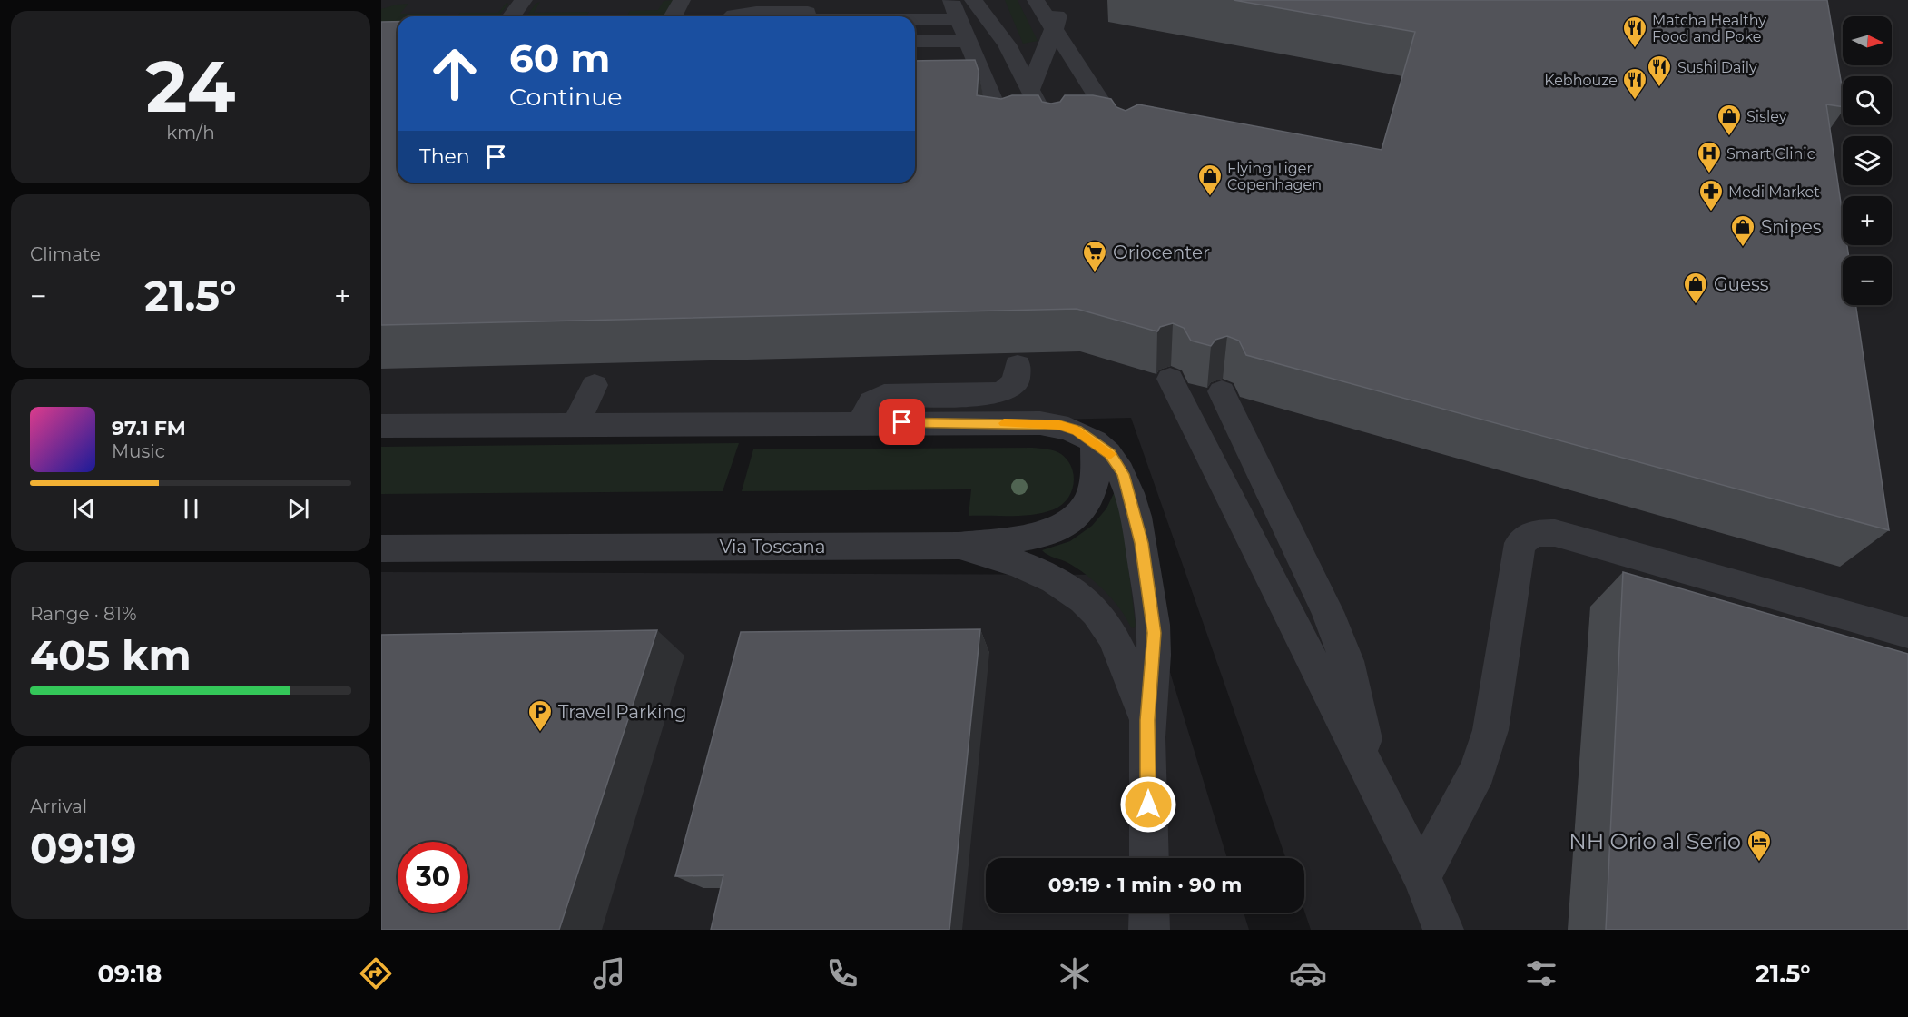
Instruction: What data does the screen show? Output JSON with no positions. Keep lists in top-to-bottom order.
{
  "streets": {
    "street": ["Via Toscana"]
  },
  "places": {
    "restaurant": ["Matcha Healthy Food and Poke", "Sushi Daily", "Kebhouze"],
    "shop": [
      "Sisley",
      "Flying Tiger Copenhagen",
      "Snipes",
      "Guess"
    ],
    "hospital": ["Smart Clinic"],
    "pharmacy": ["Medi Market"],
    "supermarket": ["Oriocenter"],
    "parking": ["Travel Parking"],
    "hotel": ["NH Orio al Serio"]
  },
  "north": "right",
  "page": {
    "tile": [
      ["24", "km/h"],
      "Climate",
      ["Range · 81%", "405 km"],
      ["Arrival", "09:19"]
    ],
    "map_buttons": ["+", "−"],
    "turn": ["60 m", "Continue"],
    "then": "Then",
    "heat": ["−", "21.5°", "+"],
    "song": ["97.1 FM", "Music"],
    "limit": "30",
    "trip": "09:19 · 1 min · 90 m",
    "tabs": ["09:18", "21.5°"]
  }
}
